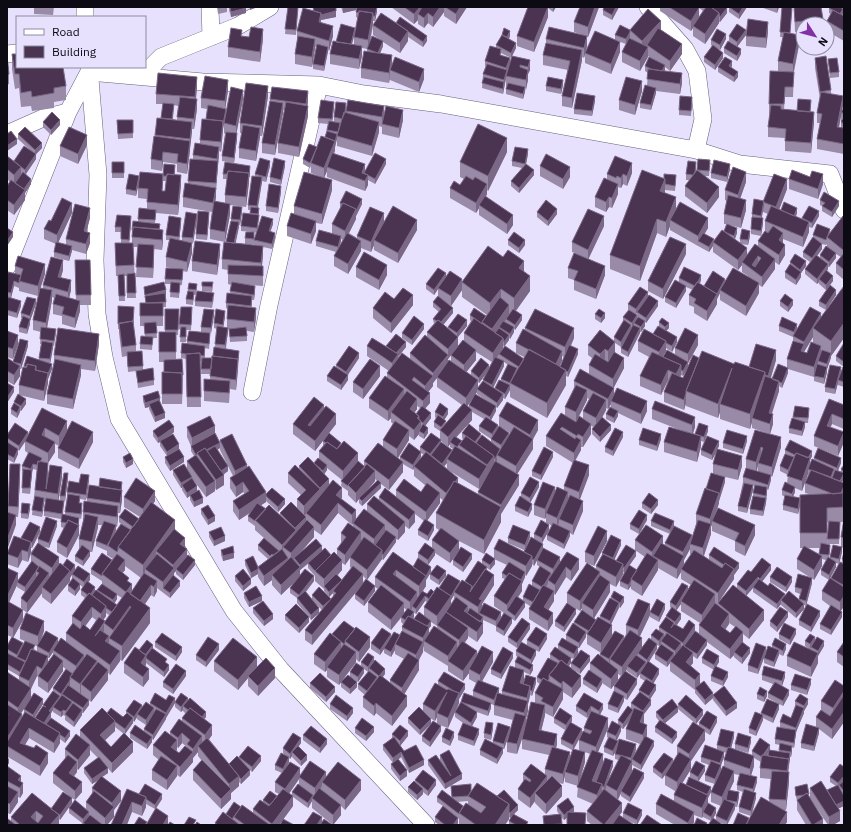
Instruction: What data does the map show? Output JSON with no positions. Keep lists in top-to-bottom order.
{
  "legend": ["Road", "Building"],
  "north": "bottom right"
}
